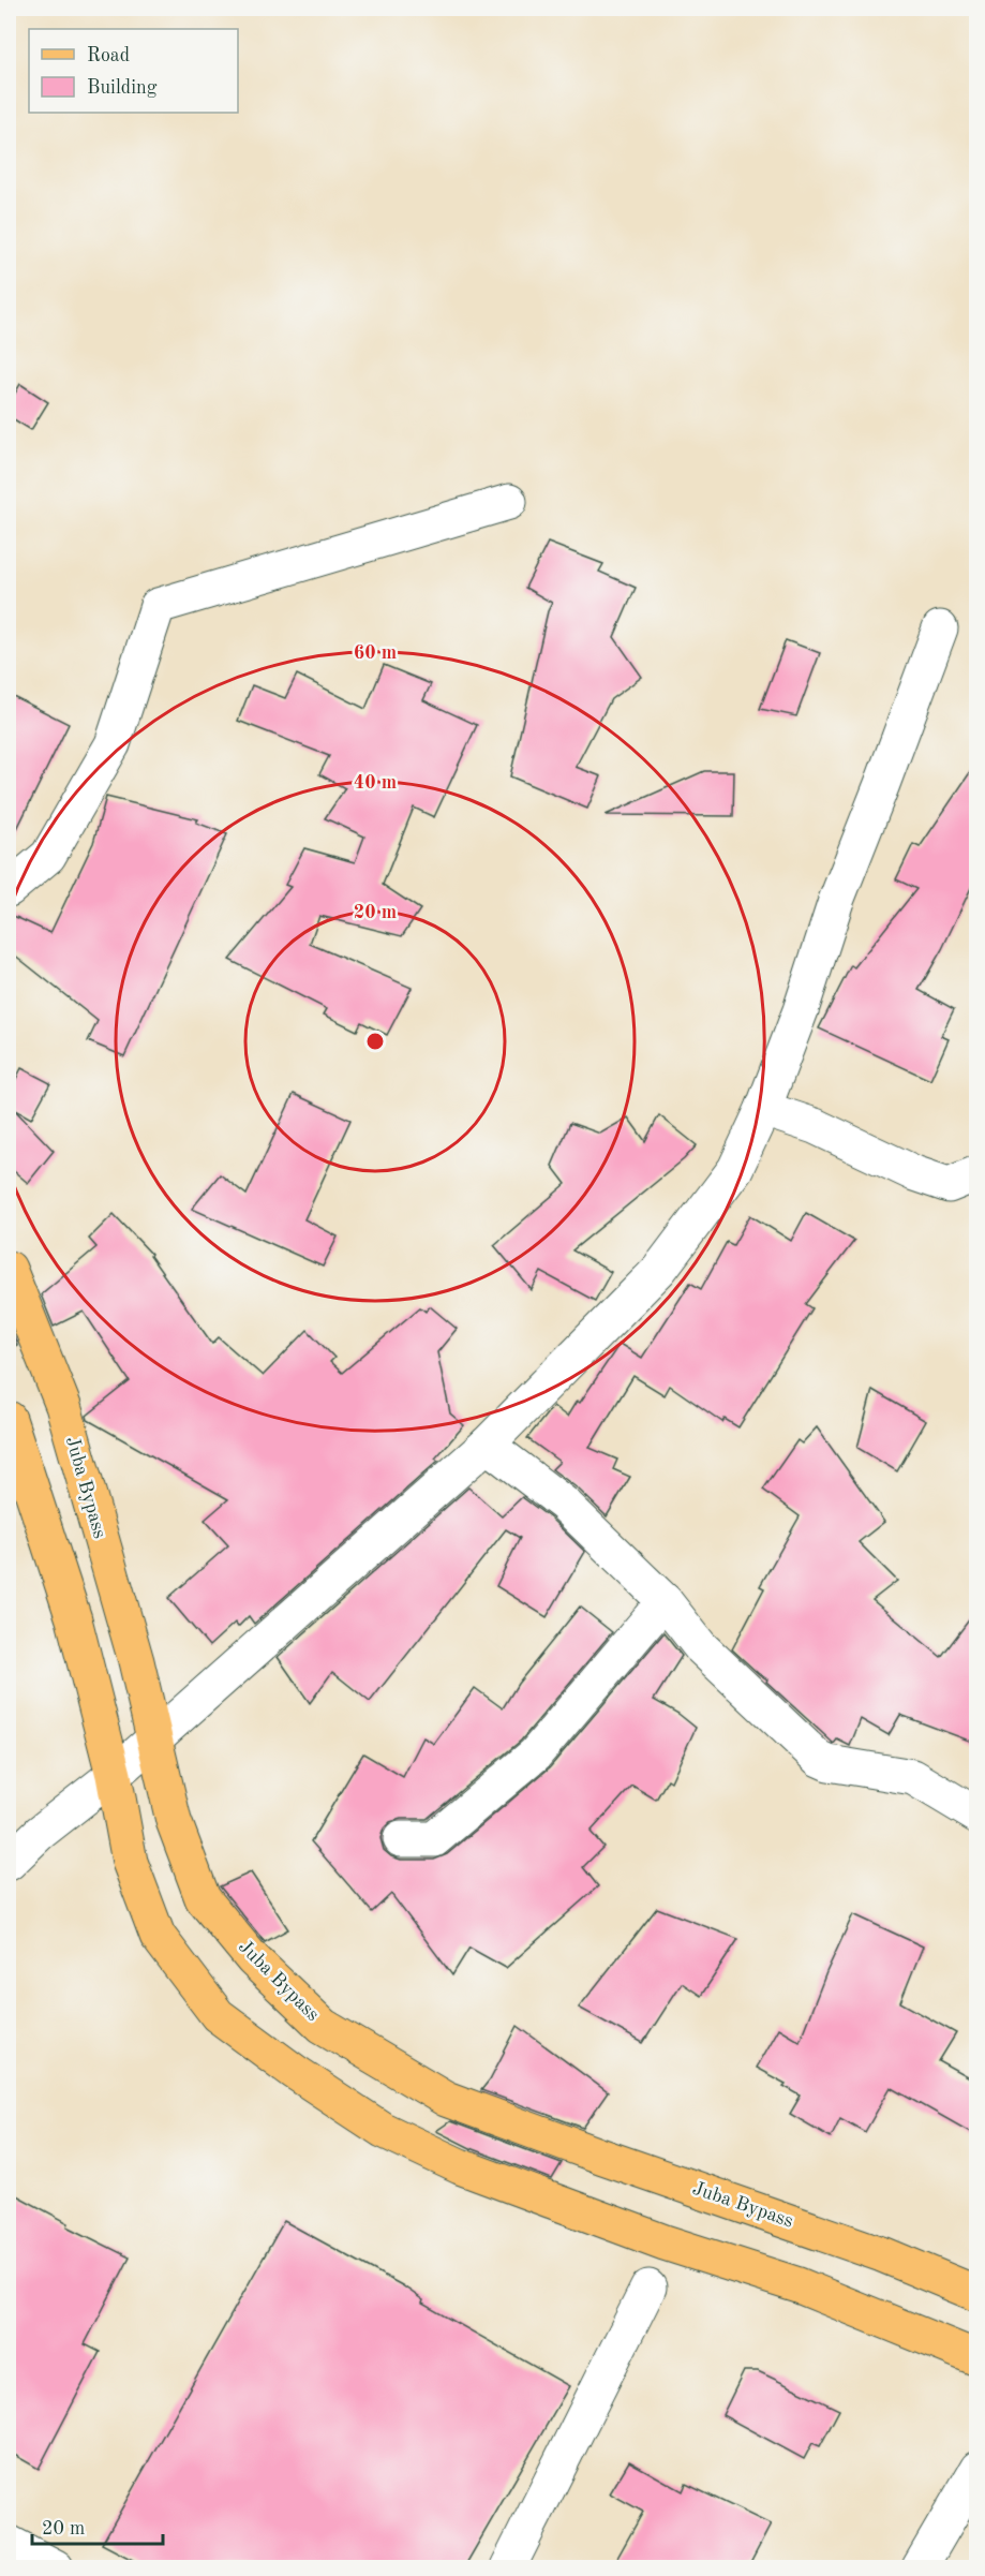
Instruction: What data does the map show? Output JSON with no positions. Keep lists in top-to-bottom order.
{
  "streets": {
    "main road": ["Juba Bypass"]
  },
  "legend": ["Road", "Building"],
  "scale_bar": "20 m",
  "rings": ["60 m", "40 m", "20 m"]
}
